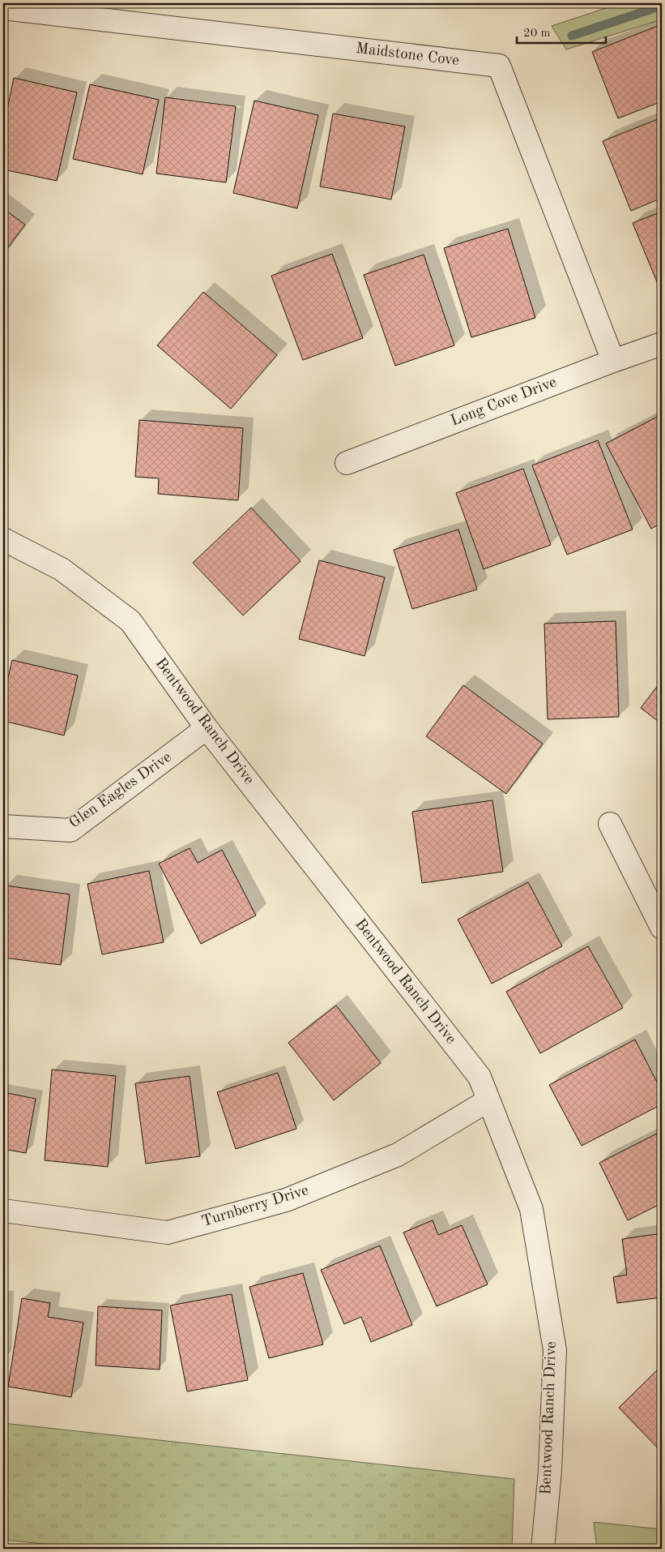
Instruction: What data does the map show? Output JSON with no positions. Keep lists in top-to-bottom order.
{
  "streets": {
    "street": [
      "Maidstone Cove",
      "Long Cove Drive",
      "Bentwood Ranch Drive",
      "Glen Eagles Drive",
      "Turnberry Drive"
    ]
  },
  "crossings": [
    ["Maidstone Cove", "Long Cove Drive"],
    ["Bentwood Ranch Drive", "Glen Eagles Drive"],
    ["Bentwood Ranch Drive", "Turnberry Drive"]
  ],
  "scale_bar": "20 m"
}
